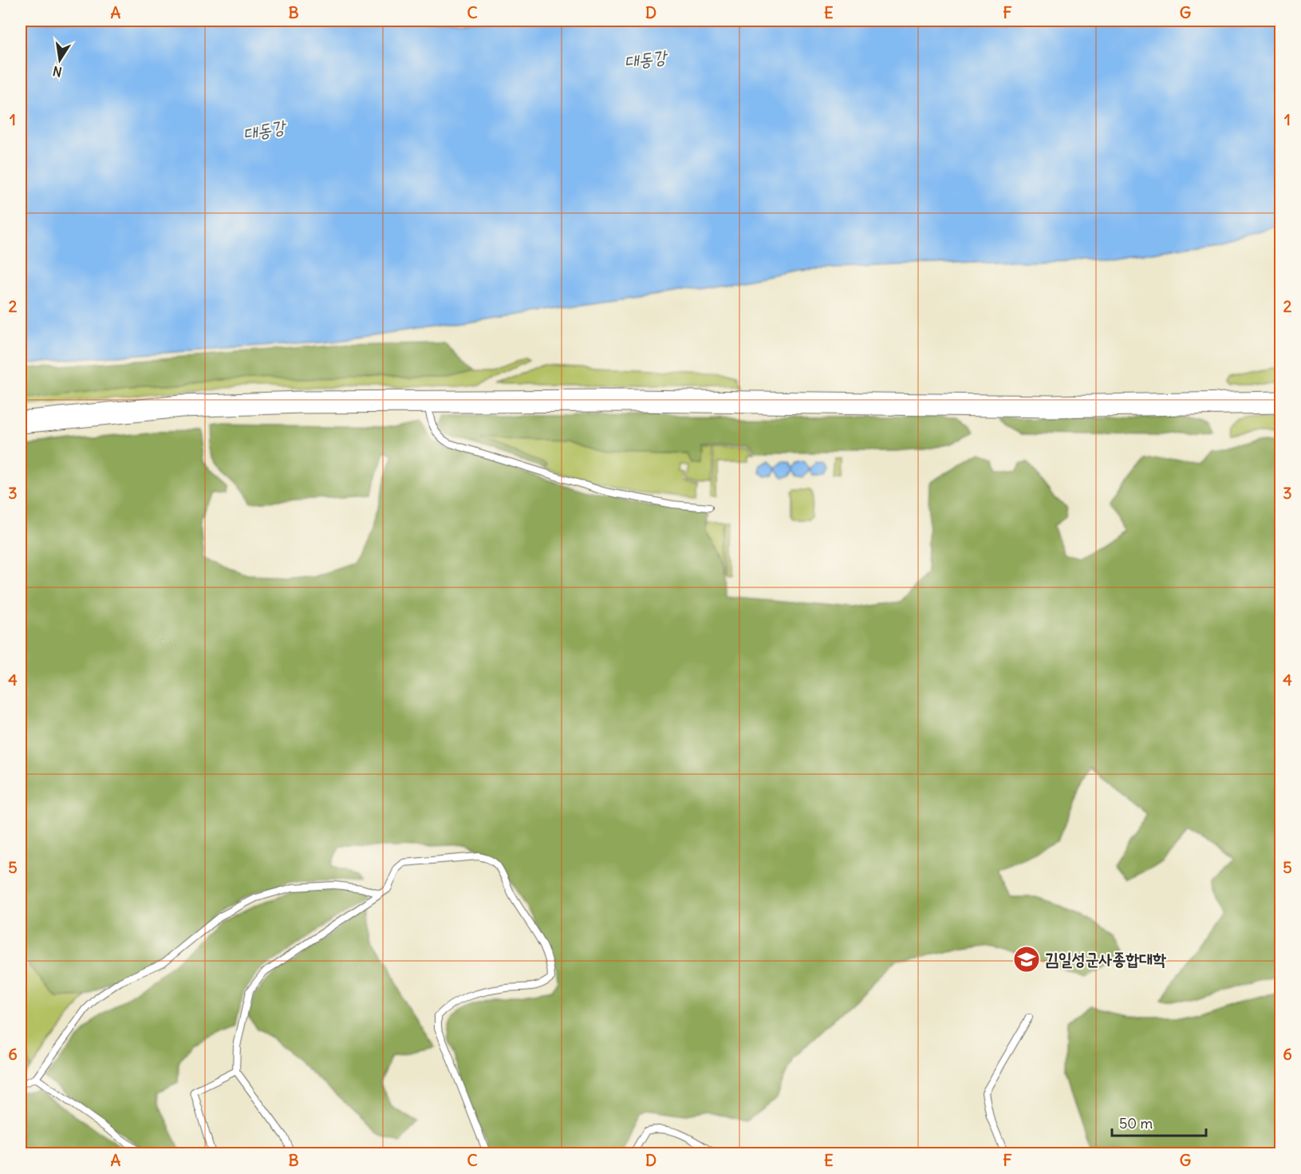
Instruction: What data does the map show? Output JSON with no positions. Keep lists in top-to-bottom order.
{
  "water": ["대동강"],
  "places": {
    "school or university": ["김일성군사종합대학"]
  },
  "scale_bar": "50 m",
  "north": "bottom",
  "grid": {
    "columns": [
      "A",
      "B",
      "C",
      "D",
      "E",
      "F",
      "G"
    ],
    "rows": [
      "1",
      "2",
      "3",
      "4",
      "5",
      "6"
    ]
  }
}
